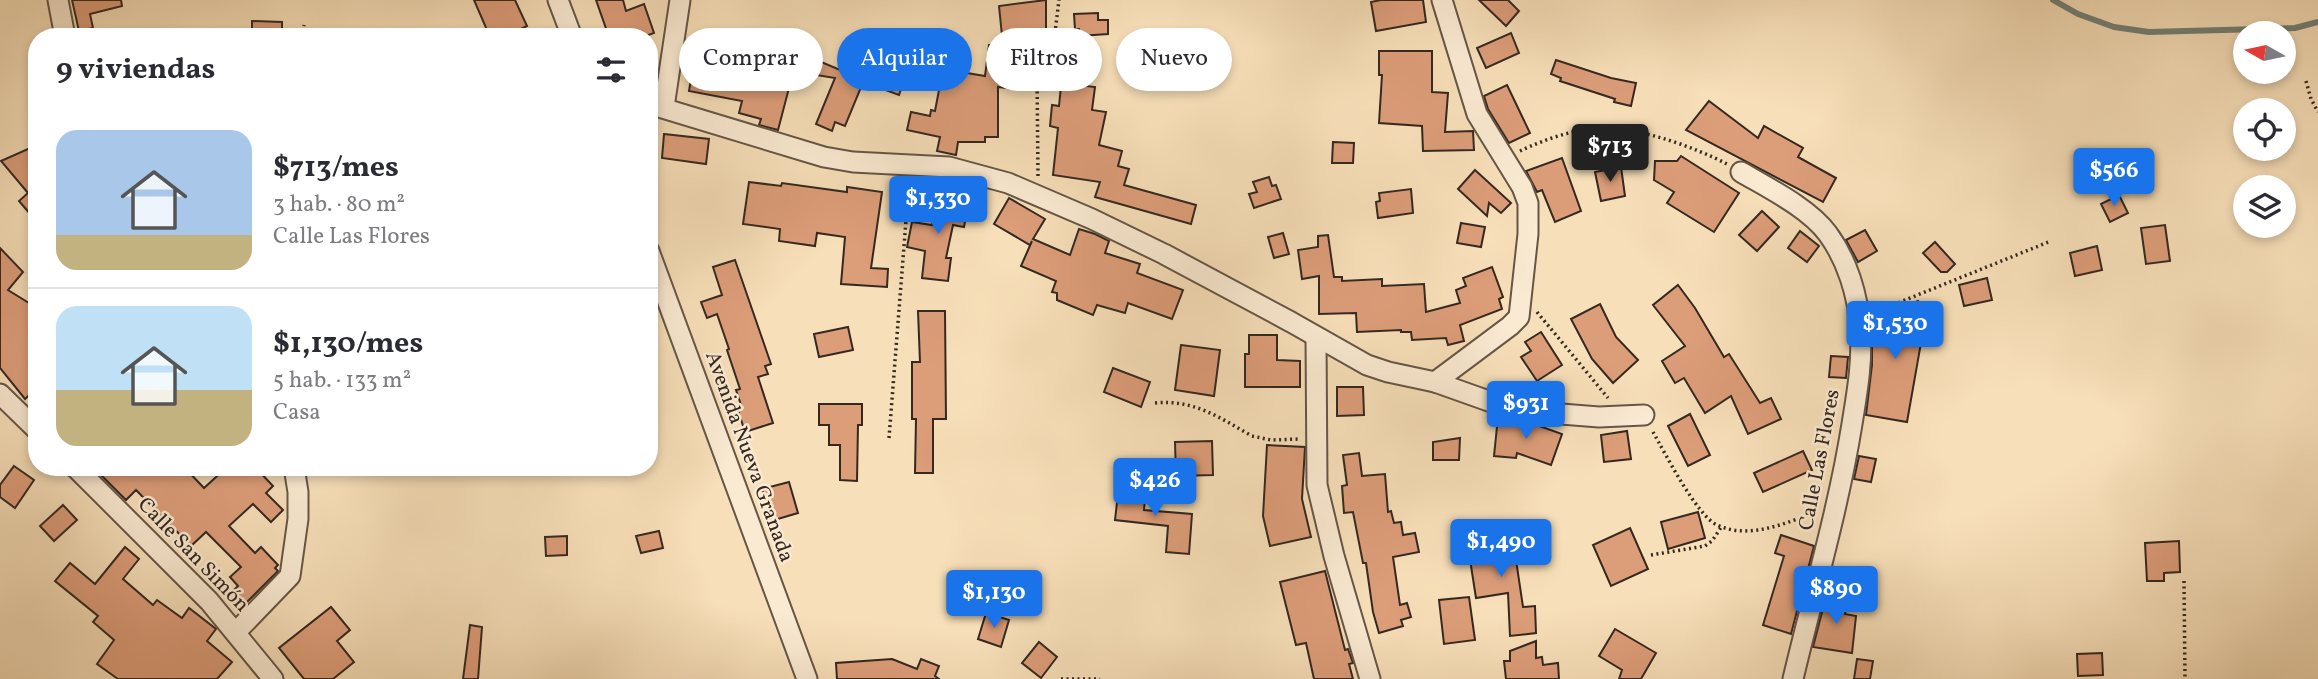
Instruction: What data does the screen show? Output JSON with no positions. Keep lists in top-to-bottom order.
{
  "streets": {
    "street": ["Avenida Nueva Granada", "Calle Las Flores", "Calle San Simón"]
  },
  "north": "left",
  "page": {
    "chip": [
      "Comprar",
      "Alquilar",
      "Filtros",
      "Nuevo"
    ],
    "heading": "9 viviendas",
    "list": [
      {
        "name": "$713/mes",
        "note": "3 hab. · 80 m² · Calle Las Flores"
      },
      {
        "name": "$1,130/mes",
        "note": "5 hab. · 133 m² · Casa"
      }
    ],
    "price": [
      "$713",
      "$566",
      "$1,330",
      "$1,530",
      "$931",
      "$426",
      "$1,490",
      "$890",
      "$1,130"
    ]
  }
}
